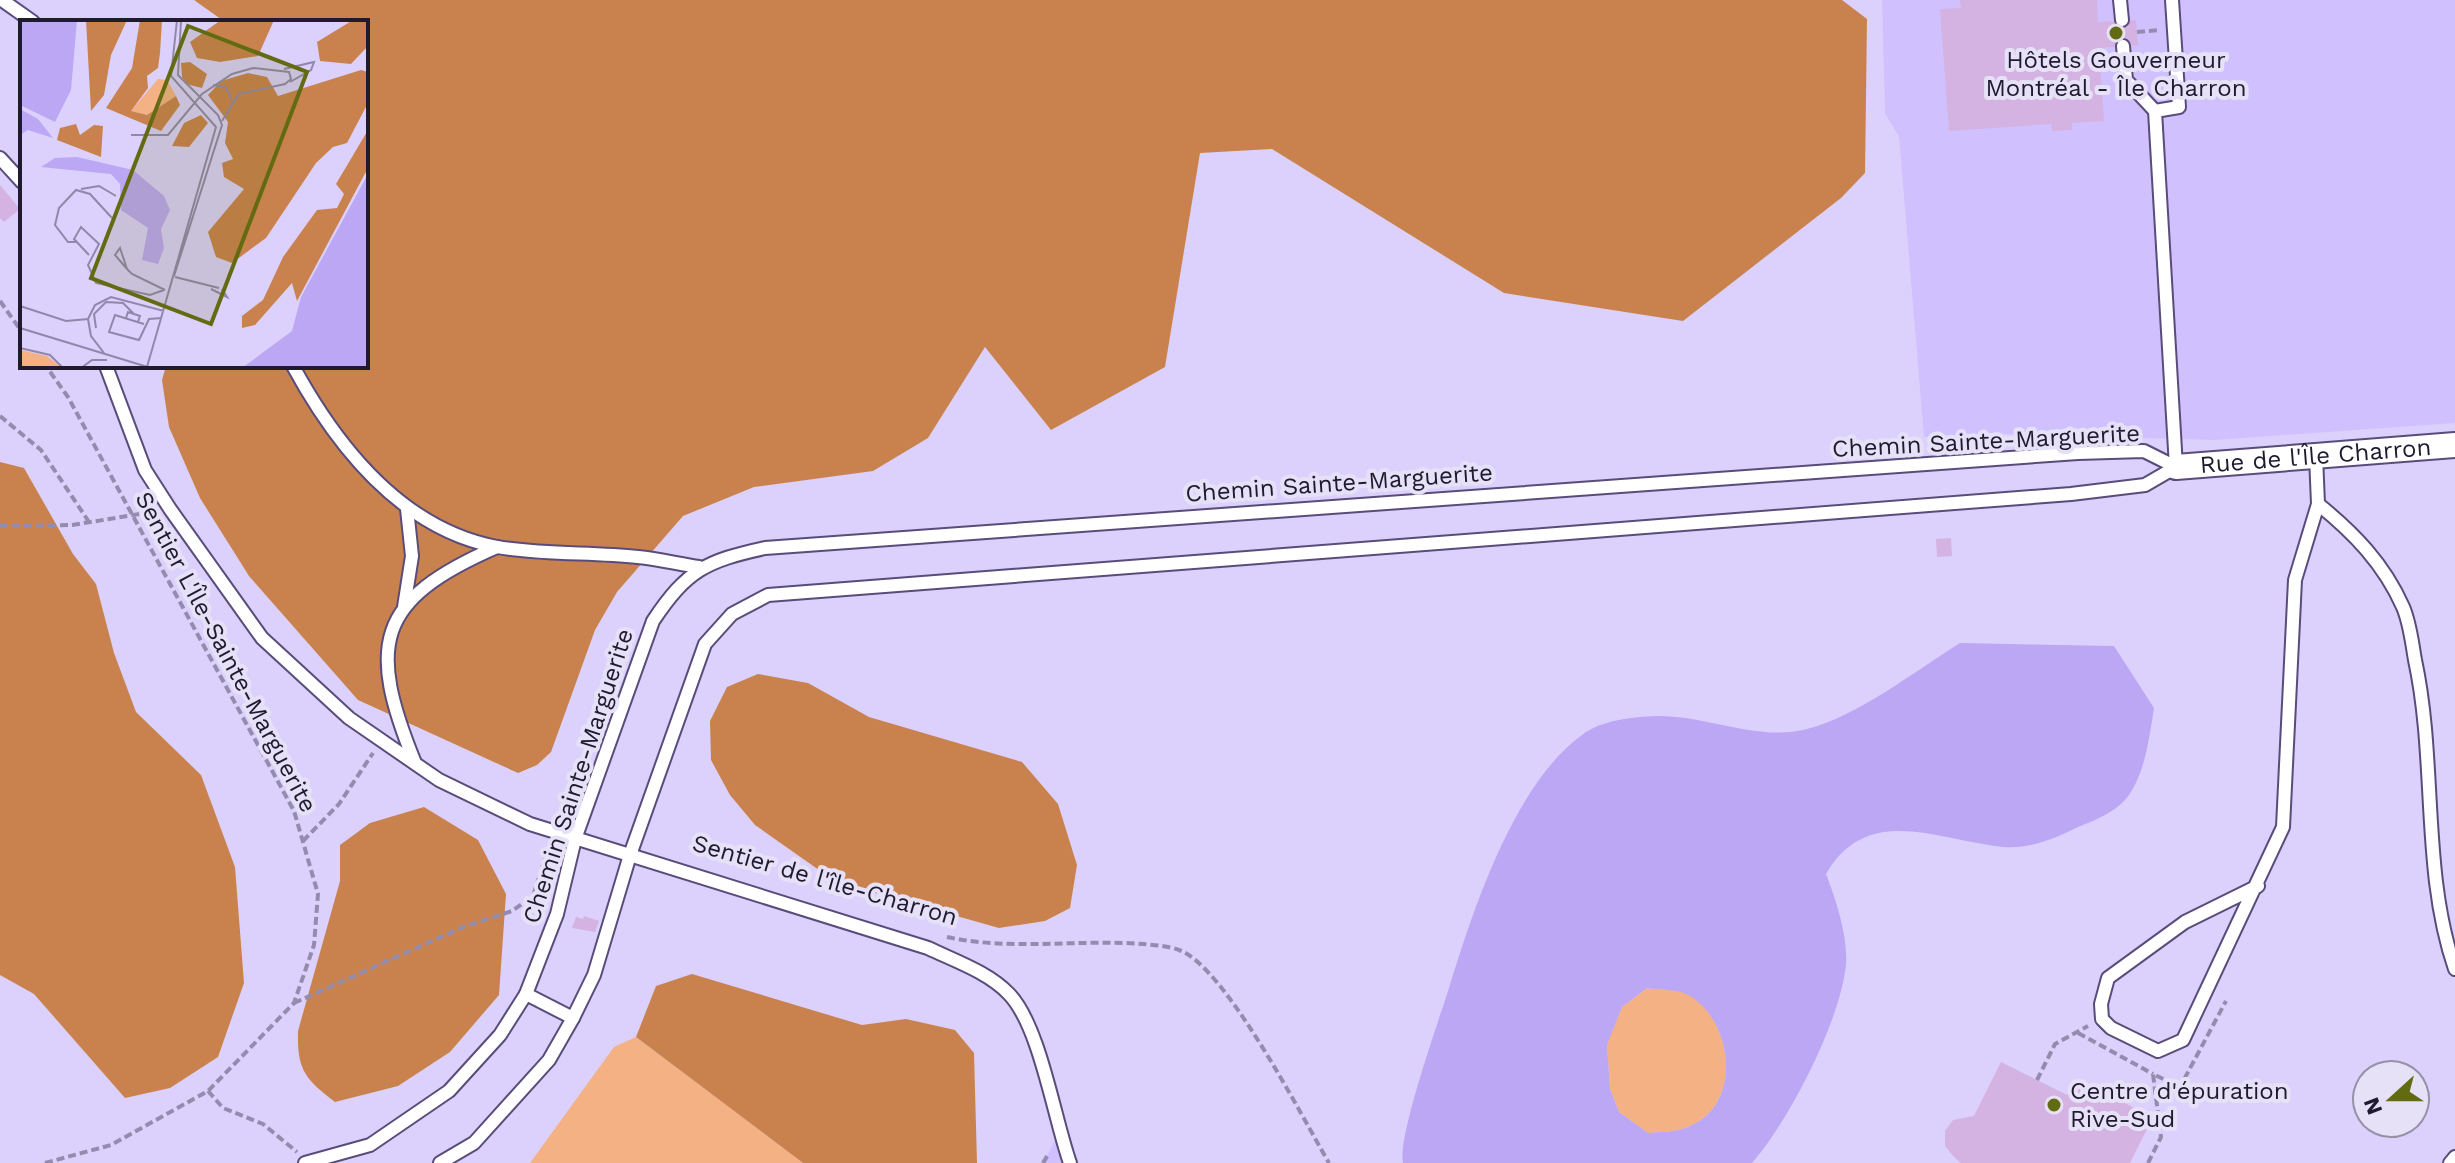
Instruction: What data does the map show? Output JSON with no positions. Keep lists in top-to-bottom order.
{
  "streets": {
    "street": ["Rue de l'Île Charron"],
    "lane": ["Chemin Sainte-Marguerite"],
    "path": ["Sentier L'Île-Sainte-Marguerite", "Sentier de l'île-Charron"]
  },
  "crossings": [
    ["Chemin Sainte-Marguerite", "Rue de l'Île Charron"]
  ],
  "places": ["Hôtels Gouverneur Montréal - Île Charron", "Centre d'épuration Rive-Sud"],
  "north": "left"
}
